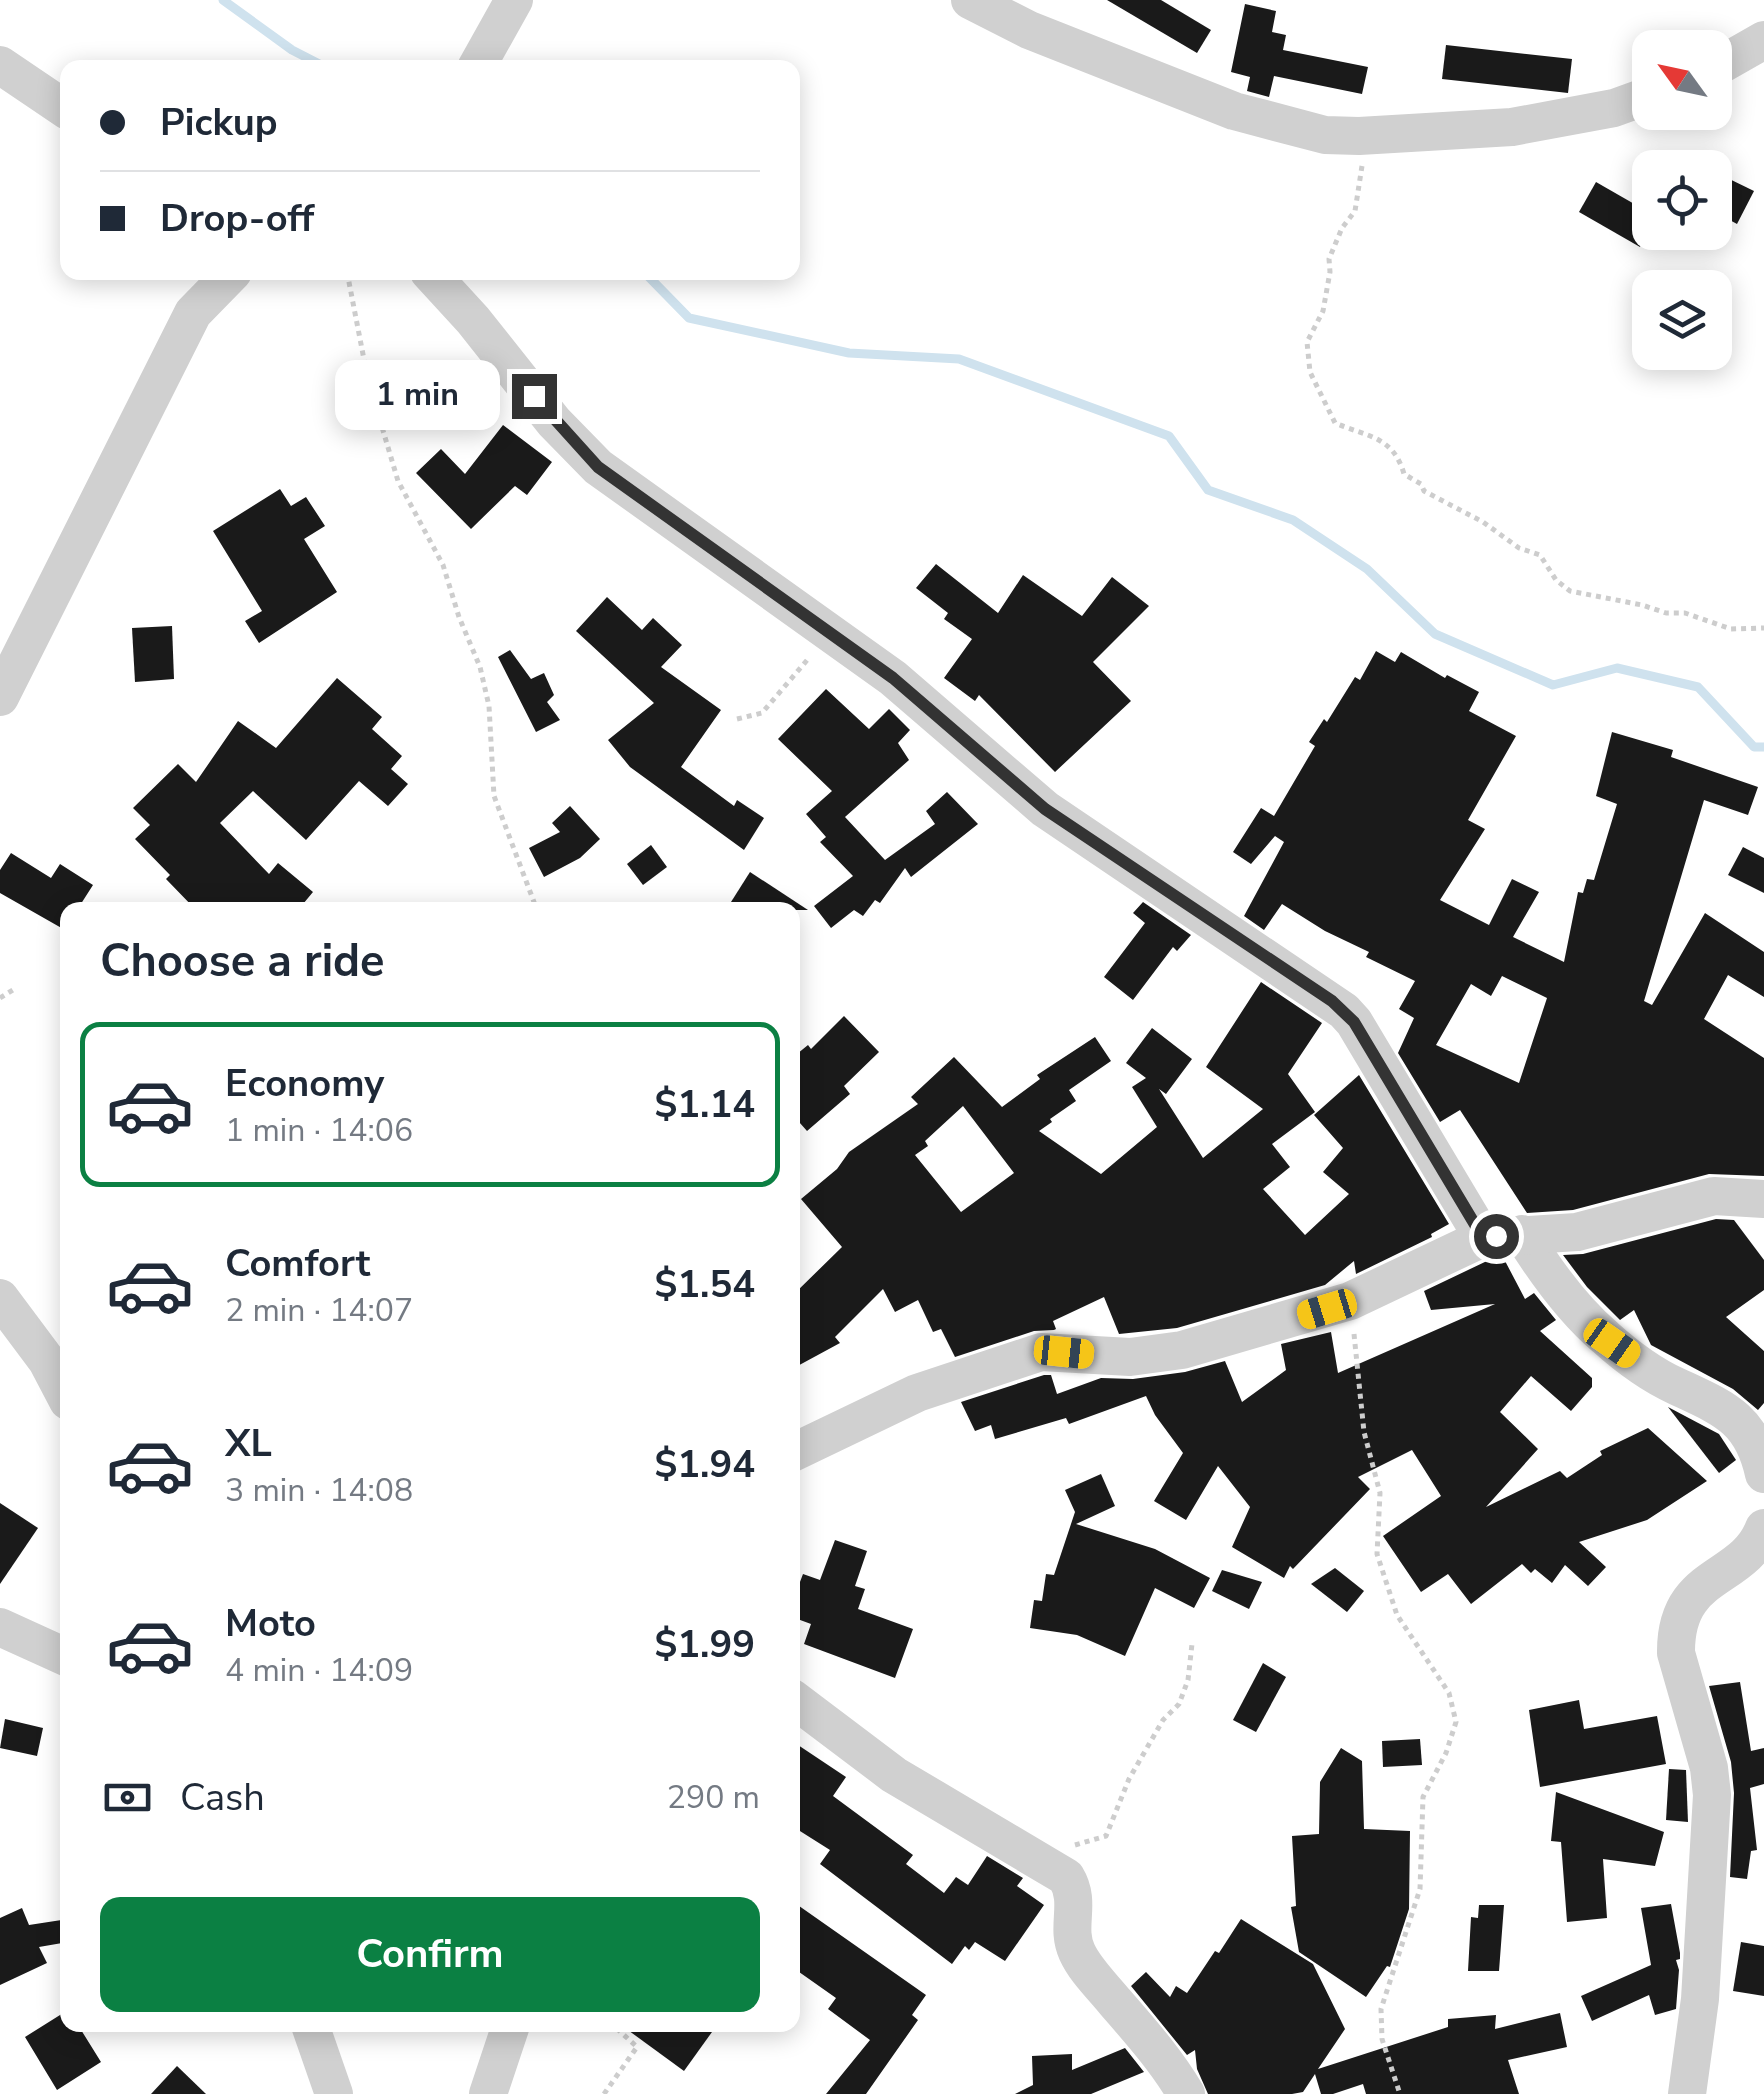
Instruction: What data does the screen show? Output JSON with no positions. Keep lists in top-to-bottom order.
{
  "north": "top left",
  "page": {
    "banner": ["Pickup", "Drop-off"],
    "bubble": "1 min",
    "heading": "Choose a ride",
    "list": [
      {
        "name": "Economy",
        "note": "1 min · 14:06",
        "value": "$1.14"
      },
      {
        "name": "Comfort",
        "note": "2 min · 14:07",
        "value": "$1.54"
      },
      {
        "name": "XL",
        "note": "3 min · 14:08",
        "value": "$1.94"
      },
      {
        "name": "Moto",
        "note": "4 min · 14:09",
        "value": "$1.99"
      }
    ],
    "pay": ["Cash", "290 m"],
    "buttons": "Confirm"
  }
}
